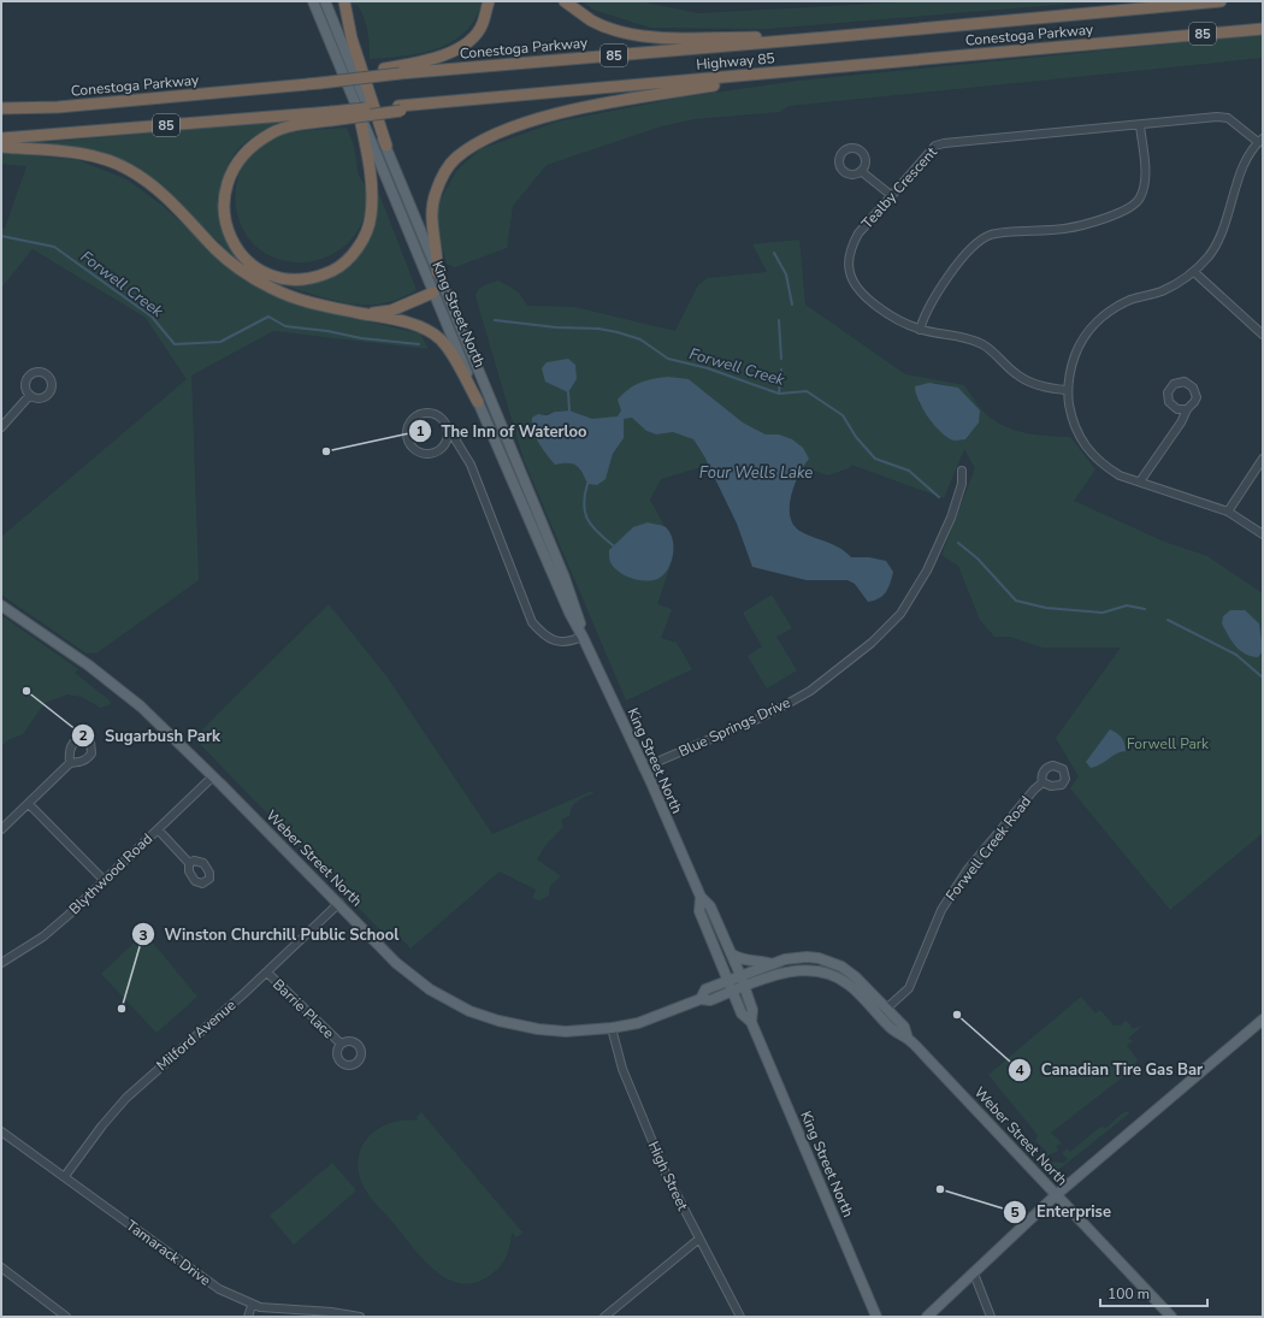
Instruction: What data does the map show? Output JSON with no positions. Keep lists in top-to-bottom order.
{
  "streets": {
    "highway": ["85", "Conestoga Parkway", "Highway 85"],
    "main road": ["King Street North", "Weber Street North"],
    "street": [
      "Tealby Crescent",
      "Blue Springs Drive",
      "Forwell Creek Road",
      "Blythwood Road",
      "Barrie Place",
      "Milford Avenue",
      "High Street",
      "Tamarack Drive"
    ]
  },
  "crossings": [
    ["85", "Highway 85"],
    ["Conestoga Parkway", "Highway 85"],
    ["King Street North", "Blue Springs Drive"],
    ["King Street North", "Weber Street North"],
    ["Forwell Creek Road", "Weber Street North"],
    ["Weber Street North", "Blythwood Road"],
    ["Weber Street North", "Milford Avenue"],
    ["Weber Street North", "High Street"],
    ["Barrie Place", "Milford Avenue"],
    ["Milford Avenue", "Tamarack Drive"]
  ],
  "water": ["Forwell Creek", "Four Wells Lake"],
  "parks": ["Forwell Park"],
  "places": [
    "The Inn of Waterloo",
    "Sugarbush Park",
    "Winston Churchill Public School",
    "Canadian Tire Gas Bar",
    "Enterprise"
  ],
  "scale_bar": "100 m"
}
